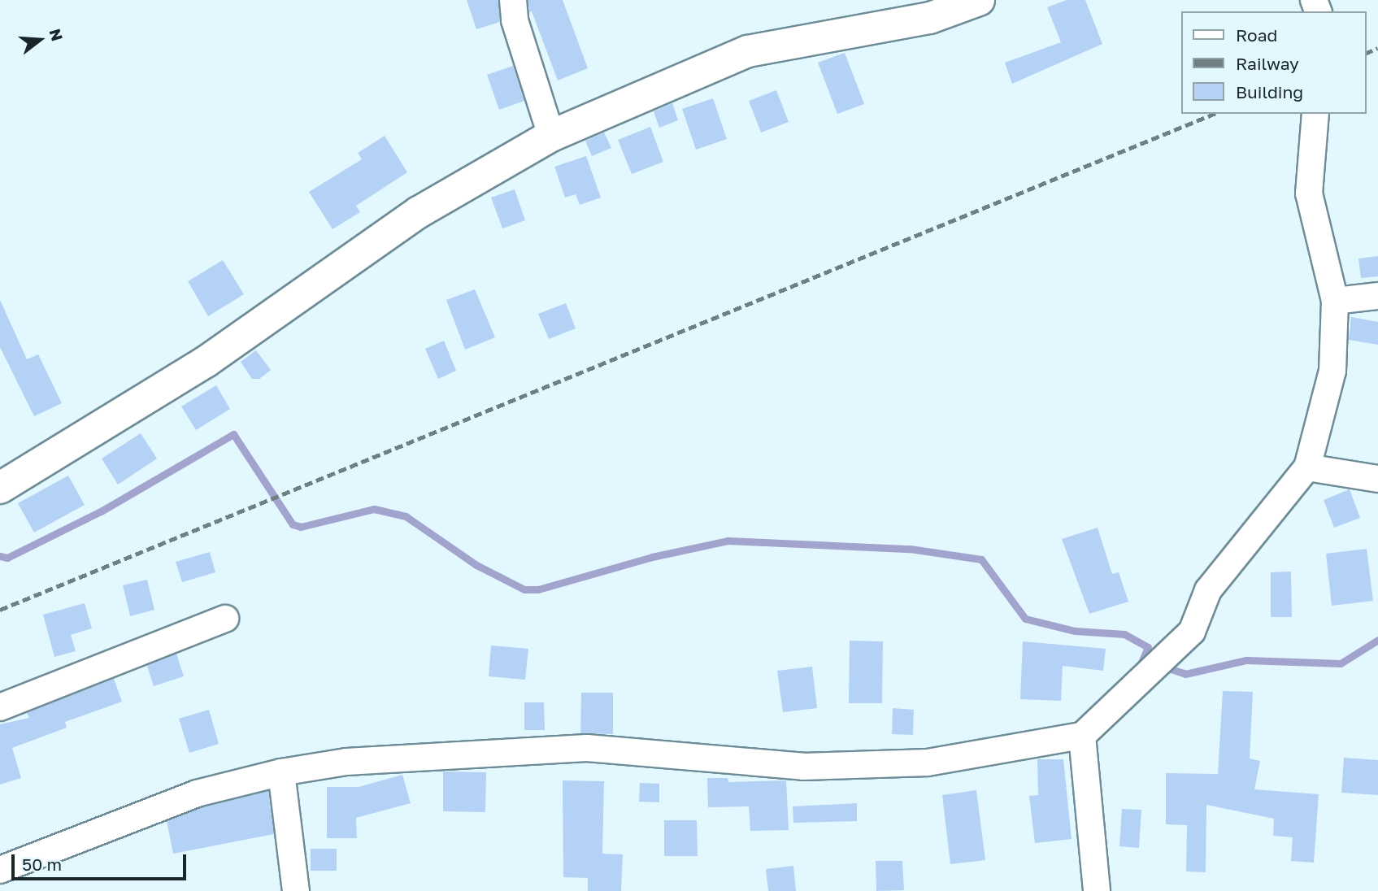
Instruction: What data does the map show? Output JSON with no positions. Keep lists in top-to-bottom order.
{
  "legend": ["Road", "Railway", "Building"],
  "scale_bar": "50 m",
  "north": "right"
}
